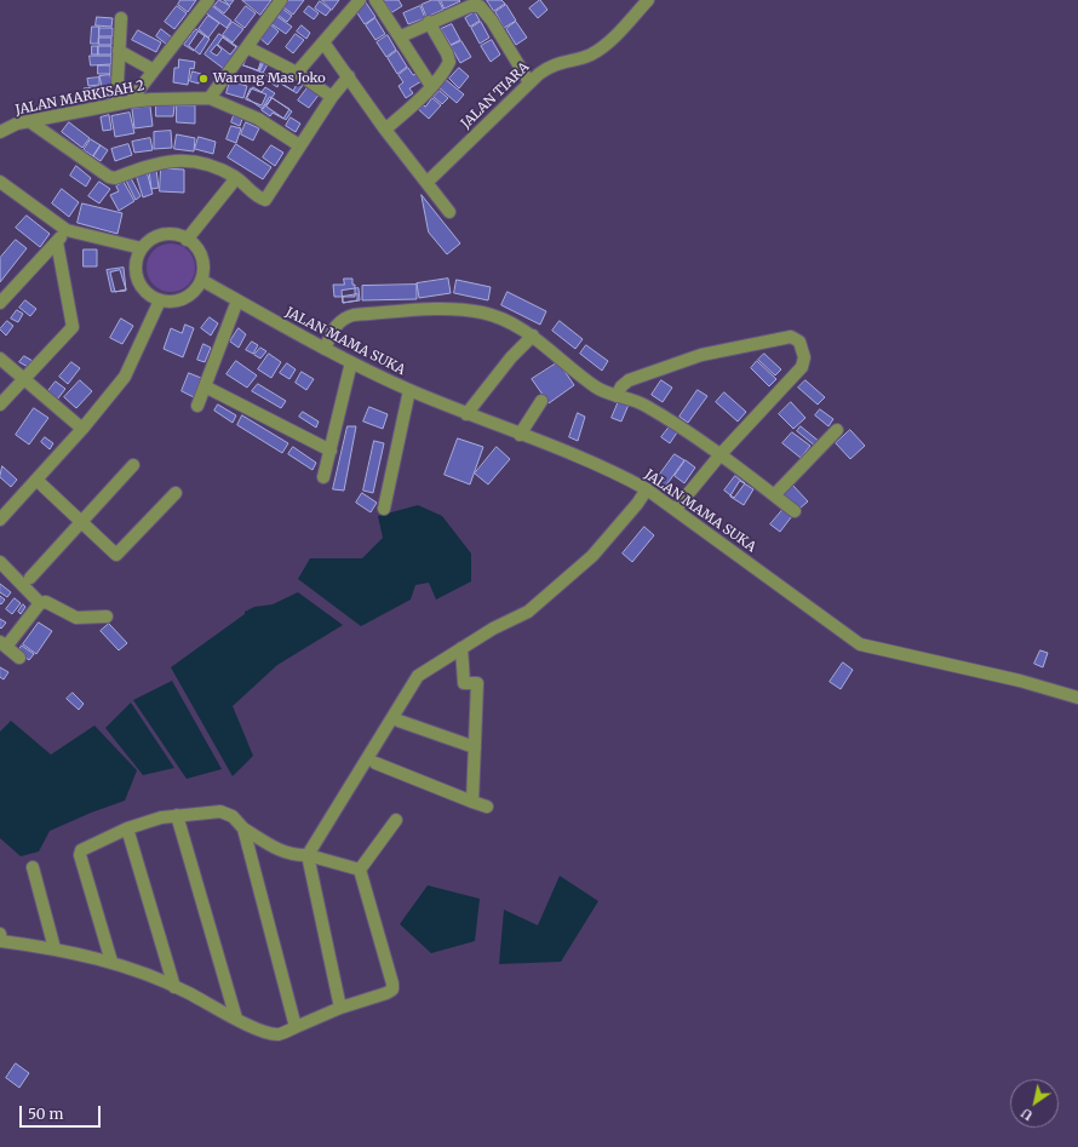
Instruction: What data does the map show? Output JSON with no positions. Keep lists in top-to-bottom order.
{
  "streets": {
    "street": ["JALAN TIARA", "JALAN MARKISAH 2", "JALAN MAMA SUKA"]
  },
  "places": ["Warung Mas Joko"],
  "scale_bar": "50 m",
  "north": "bottom left"
}
